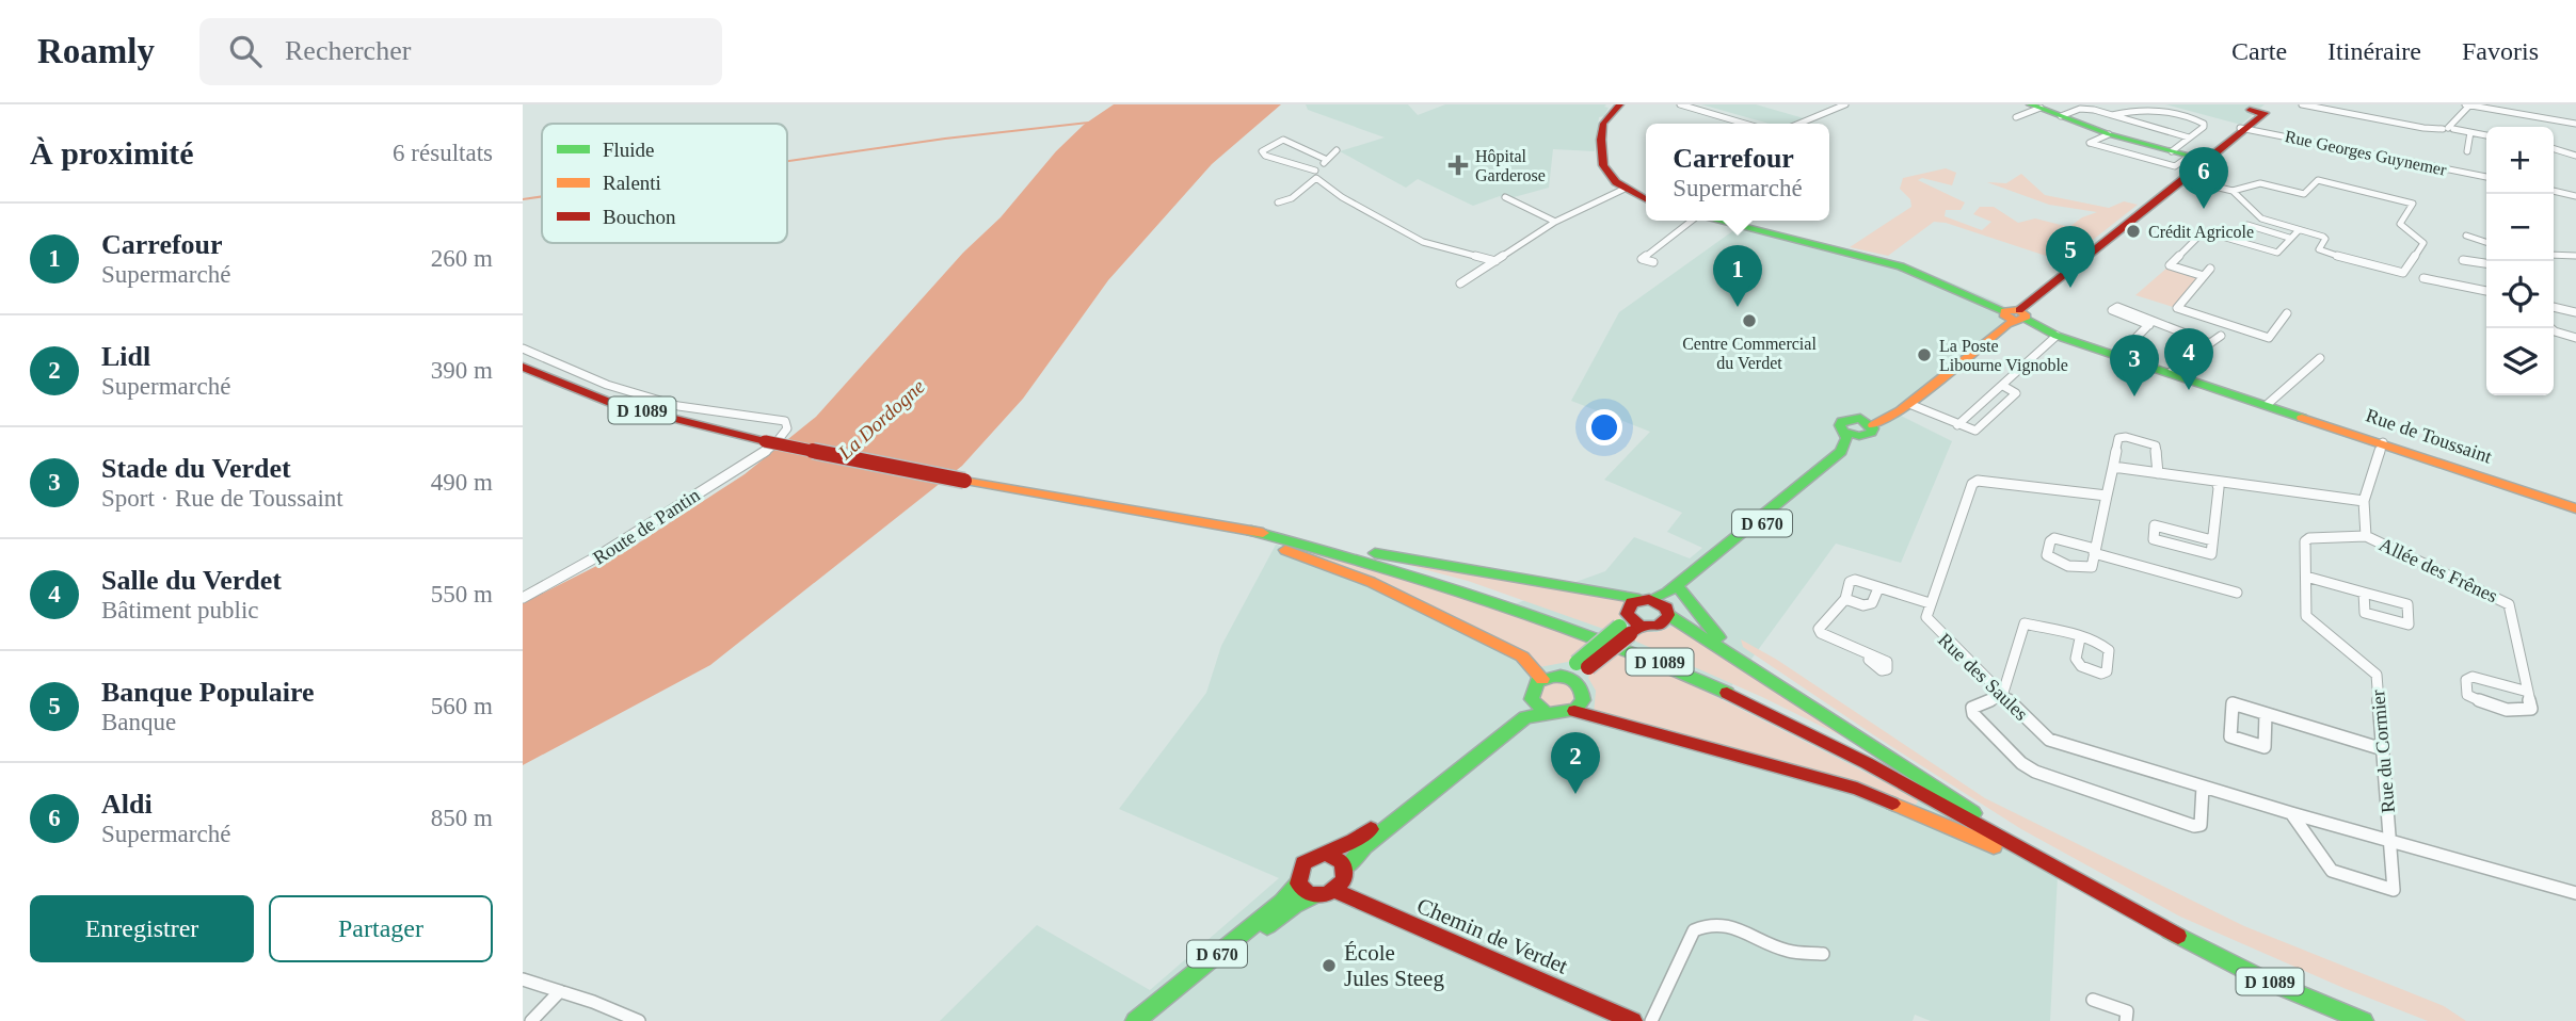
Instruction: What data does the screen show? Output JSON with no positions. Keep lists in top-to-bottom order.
{
  "streets": {
    "main road": [
      "D 1089",
      "Rue de Toussaint",
      "D 670",
      "Chemin de Verdet"
    ],
    "street": [
      "Rue Georges Guynemer",
      "Route de Pantin",
      "Allée des Frênes",
      "Rue des Saules",
      "Rue du Cormier"
    ]
  },
  "crossings": [
    ["D 1089", "Route de Pantin"],
    ["D 670", "Chemin de Verdet"],
    ["Allée des Frênes", "Rue du Cormier"],
    ["Rue des Saules", "Rue du Cormier"]
  ],
  "water": ["La Dordogne"],
  "places": {
    "health": ["Hôpital Garderose"],
    "other": [
      "Crédit Agricole",
      "Centre Commercial du Verdet",
      "La Poste Libourne Vignoble",
      "École Jules Steeg"
    ]
  },
  "legend": ["Fluide", "Ralenti", "Bouchon"],
  "page": {
    "header": "Roamly",
    "search": "Rechercher",
    "nav": ["Carte", "Itinéraire", "Favoris"],
    "heading": ["À proximité", "6 résultats"],
    "popup": ["Carrefour", "Supermarché"],
    "map_buttons": ["+", "−"],
    "pins": [
      "6",
      "5",
      "1",
      "4",
      "3",
      "2"
    ],
    "list": [
      {
        "mark": "1",
        "name": "Carrefour",
        "note": "Supermarché",
        "value": "260 m"
      },
      {
        "mark": "2",
        "name": "Lidl",
        "note": "Supermarché",
        "value": "390 m"
      },
      {
        "mark": "3",
        "name": "Stade du Verdet",
        "note": "Sport · Rue de Toussaint",
        "value": "490 m"
      },
      {
        "mark": "4",
        "name": "Salle du Verdet",
        "note": "Bâtiment public",
        "value": "550 m"
      },
      {
        "mark": "5",
        "name": "Banque Populaire",
        "note": "Banque",
        "value": "560 m"
      },
      {
        "mark": "6",
        "name": "Aldi",
        "note": "Supermarché",
        "value": "850 m"
      }
    ],
    "buttons": ["Enregistrer", "Partager"]
  }
}
